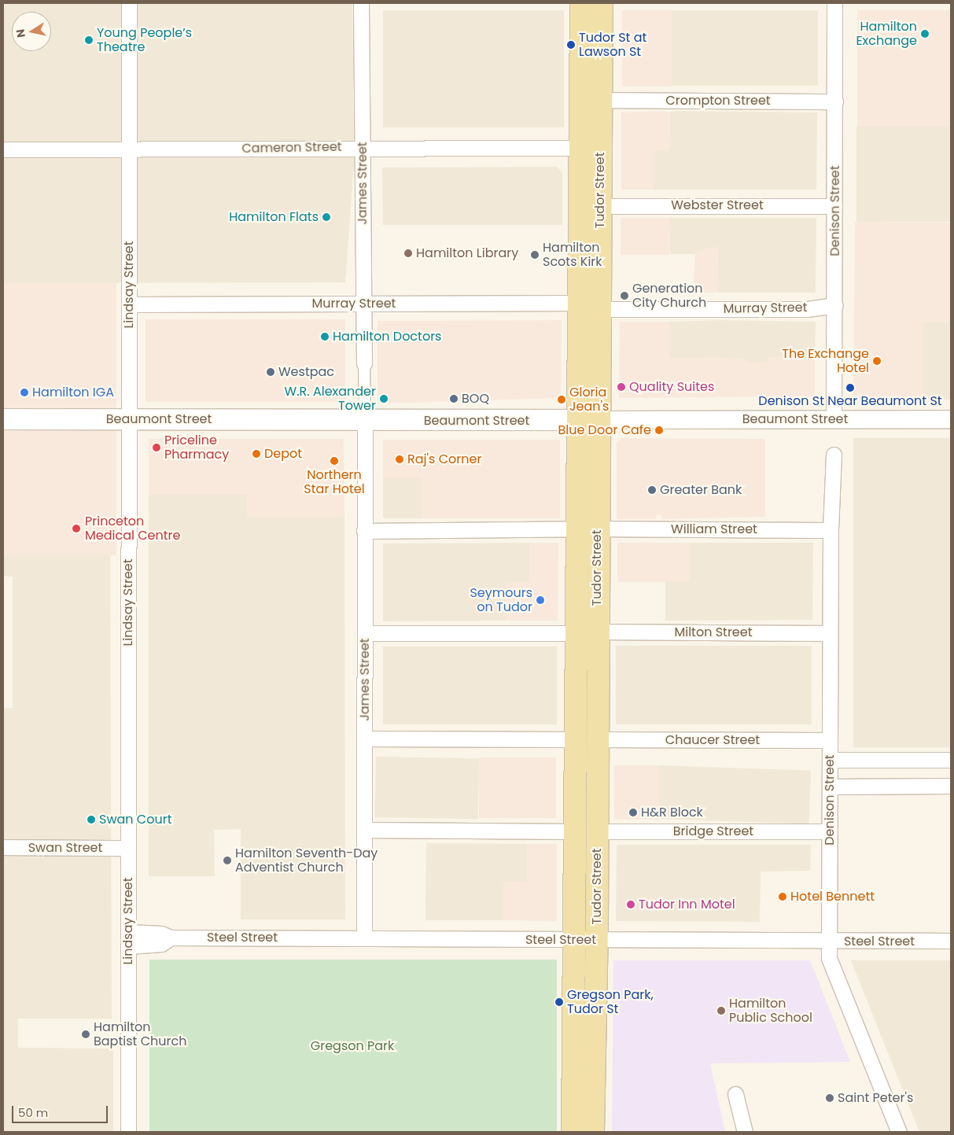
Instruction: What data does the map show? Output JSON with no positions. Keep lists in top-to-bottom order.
{
  "streets": {
    "main road": ["Tudor Street", "Beaumont Street"],
    "street": [
      "Crompton Street",
      "Cameron Street",
      "James Street",
      "Webster Street",
      "Denison Street",
      "Lindsay Street",
      "Murray Street",
      "William Street",
      "Milton Street",
      "Chaucer Street",
      "Bridge Street",
      "Swan Street",
      "Steel Street"
    ]
  },
  "crossings": [
    ["Crompton Street", "Tudor Street"],
    ["Crompton Street", "Denison Street"],
    ["Cameron Street", "James Street"],
    ["Cameron Street", "Tudor Street"],
    ["Cameron Street", "Lindsay Street"],
    ["James Street", "Murray Street"],
    ["James Street", "Beaumont Street"],
    ["James Street", "William Street"],
    ["James Street", "Milton Street"],
    ["James Street", "Chaucer Street"],
    ["James Street", "Bridge Street"],
    ["James Street", "Steel Street"],
    ["Tudor Street", "Webster Street"],
    ["Tudor Street", "Murray Street"],
    ["Tudor Street", "Beaumont Street"],
    ["Tudor Street", "William Street"],
    ["Tudor Street", "Milton Street"],
    ["Tudor Street", "Chaucer Street"],
    ["Tudor Street", "Bridge Street"],
    ["Tudor Street", "Steel Street"],
    ["Webster Street", "Denison Street"],
    ["Denison Street", "Murray Street"],
    ["Denison Street", "Beaumont Street"],
    ["Denison Street", "William Street"],
    ["Denison Street", "Milton Street"],
    ["Denison Street", "Chaucer Street"],
    ["Denison Street", "Bridge Street"],
    ["Denison Street", "Steel Street"],
    ["Lindsay Street", "Murray Street"],
    ["Lindsay Street", "Beaumont Street"],
    ["Lindsay Street", "Swan Street"],
    ["Lindsay Street", "Steel Street"]
  ],
  "parks": ["Gregson Park"],
  "places": [
    "Hamilton Exchange",
    "Young People’s Theatre",
    "Tudor St at Lawson St",
    "Hamilton Flats",
    "Hamilton Library",
    "Hamilton Scots Kirk",
    "Generation City Church",
    "Hamilton Doctors",
    "The Exchange Hotel",
    "Westpac",
    "Quality Suites",
    "Denison St Near Beaumont St",
    "Hamilton IGA",
    "W.R. Alexander Tower",
    "BOQ",
    "Gloria Jean's",
    "Blue Door Cafe",
    "Priceline Pharmacy",
    "Depot",
    "Raj's Corner",
    "Northern Star Hotel",
    "Greater Bank",
    "Princeton Medical Centre",
    "Seymours on Tudor",
    "H&R Block",
    "Swan Court",
    "Hamilton Seventh-Day Adventist Church",
    "Hotel Bennett",
    "Tudor Inn Motel",
    "Gregson Park, Tudor St",
    "Hamilton Public School",
    "Hamilton Baptist Church",
    "Saint Peter's"
  ],
  "scale_bar": "50 m",
  "north": "left"
}
